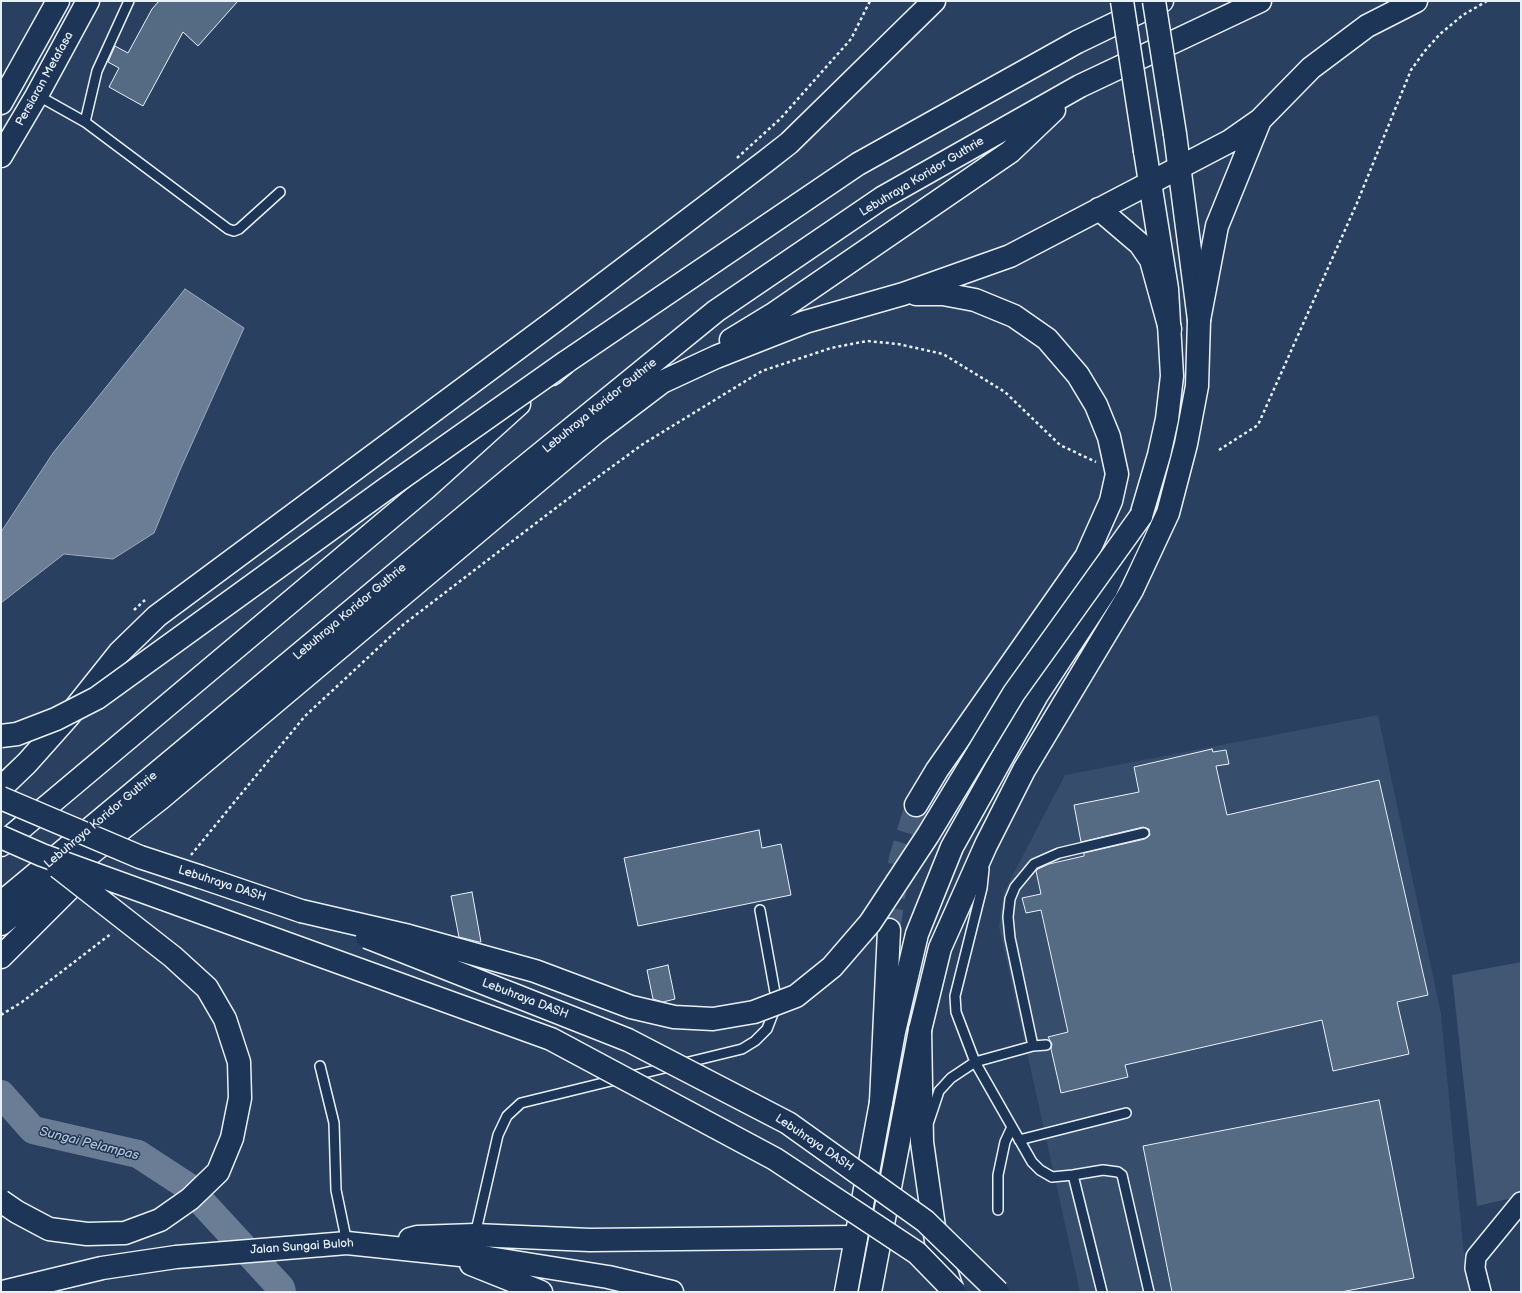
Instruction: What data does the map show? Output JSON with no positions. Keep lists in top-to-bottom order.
{
  "streets": {
    "main road": [
      "Persiaran Metafasa",
      "Lebuhraya Koridor Guthrie",
      "Lebuhraya DASH",
      "Jalan Sungai Buloh"
    ]
  },
  "water": ["Sungai Pelampas"]
}
